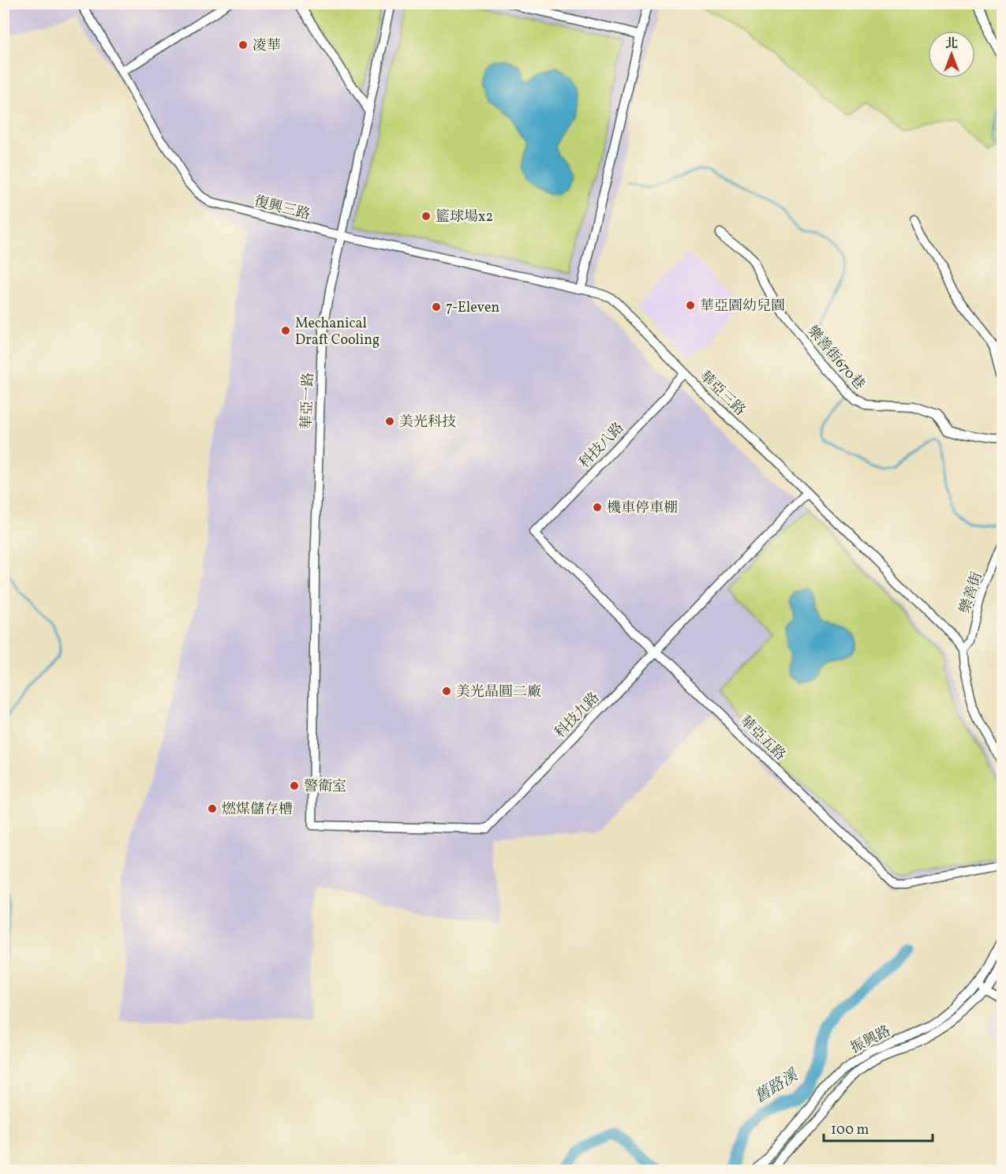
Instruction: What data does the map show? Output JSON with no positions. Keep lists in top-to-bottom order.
{
  "streets": {
    "street": [
      "復興三路",
      "樂善街670巷",
      "華亞三路",
      "華亞一路",
      "科技八路",
      "樂善街",
      "科技九路",
      "華亞五路",
      "振興路"
    ]
  },
  "crossings": [
    ["復興三路", "華亞三路"],
    ["復興三路", "華亞一路"],
    ["華亞三路", "科技八路"],
    ["華亞三路", "樂善街"],
    ["華亞三路", "科技九路"],
    ["華亞一路", "科技九路"],
    ["科技八路", "華亞五路"],
    ["科技九路", "華亞五路"]
  ],
  "water": ["舊路溪"],
  "places": [
    "凌華",
    "籃球場x2",
    "華亞園幼兒園",
    "7-Eleven",
    "Mechanical Draft Cooling",
    "美光科技",
    "機車停車棚",
    "美光晶圓二廠",
    "警衛室",
    "燃煤儲存槽"
  ],
  "scale_bar": "100 m",
  "north": "top"
}
